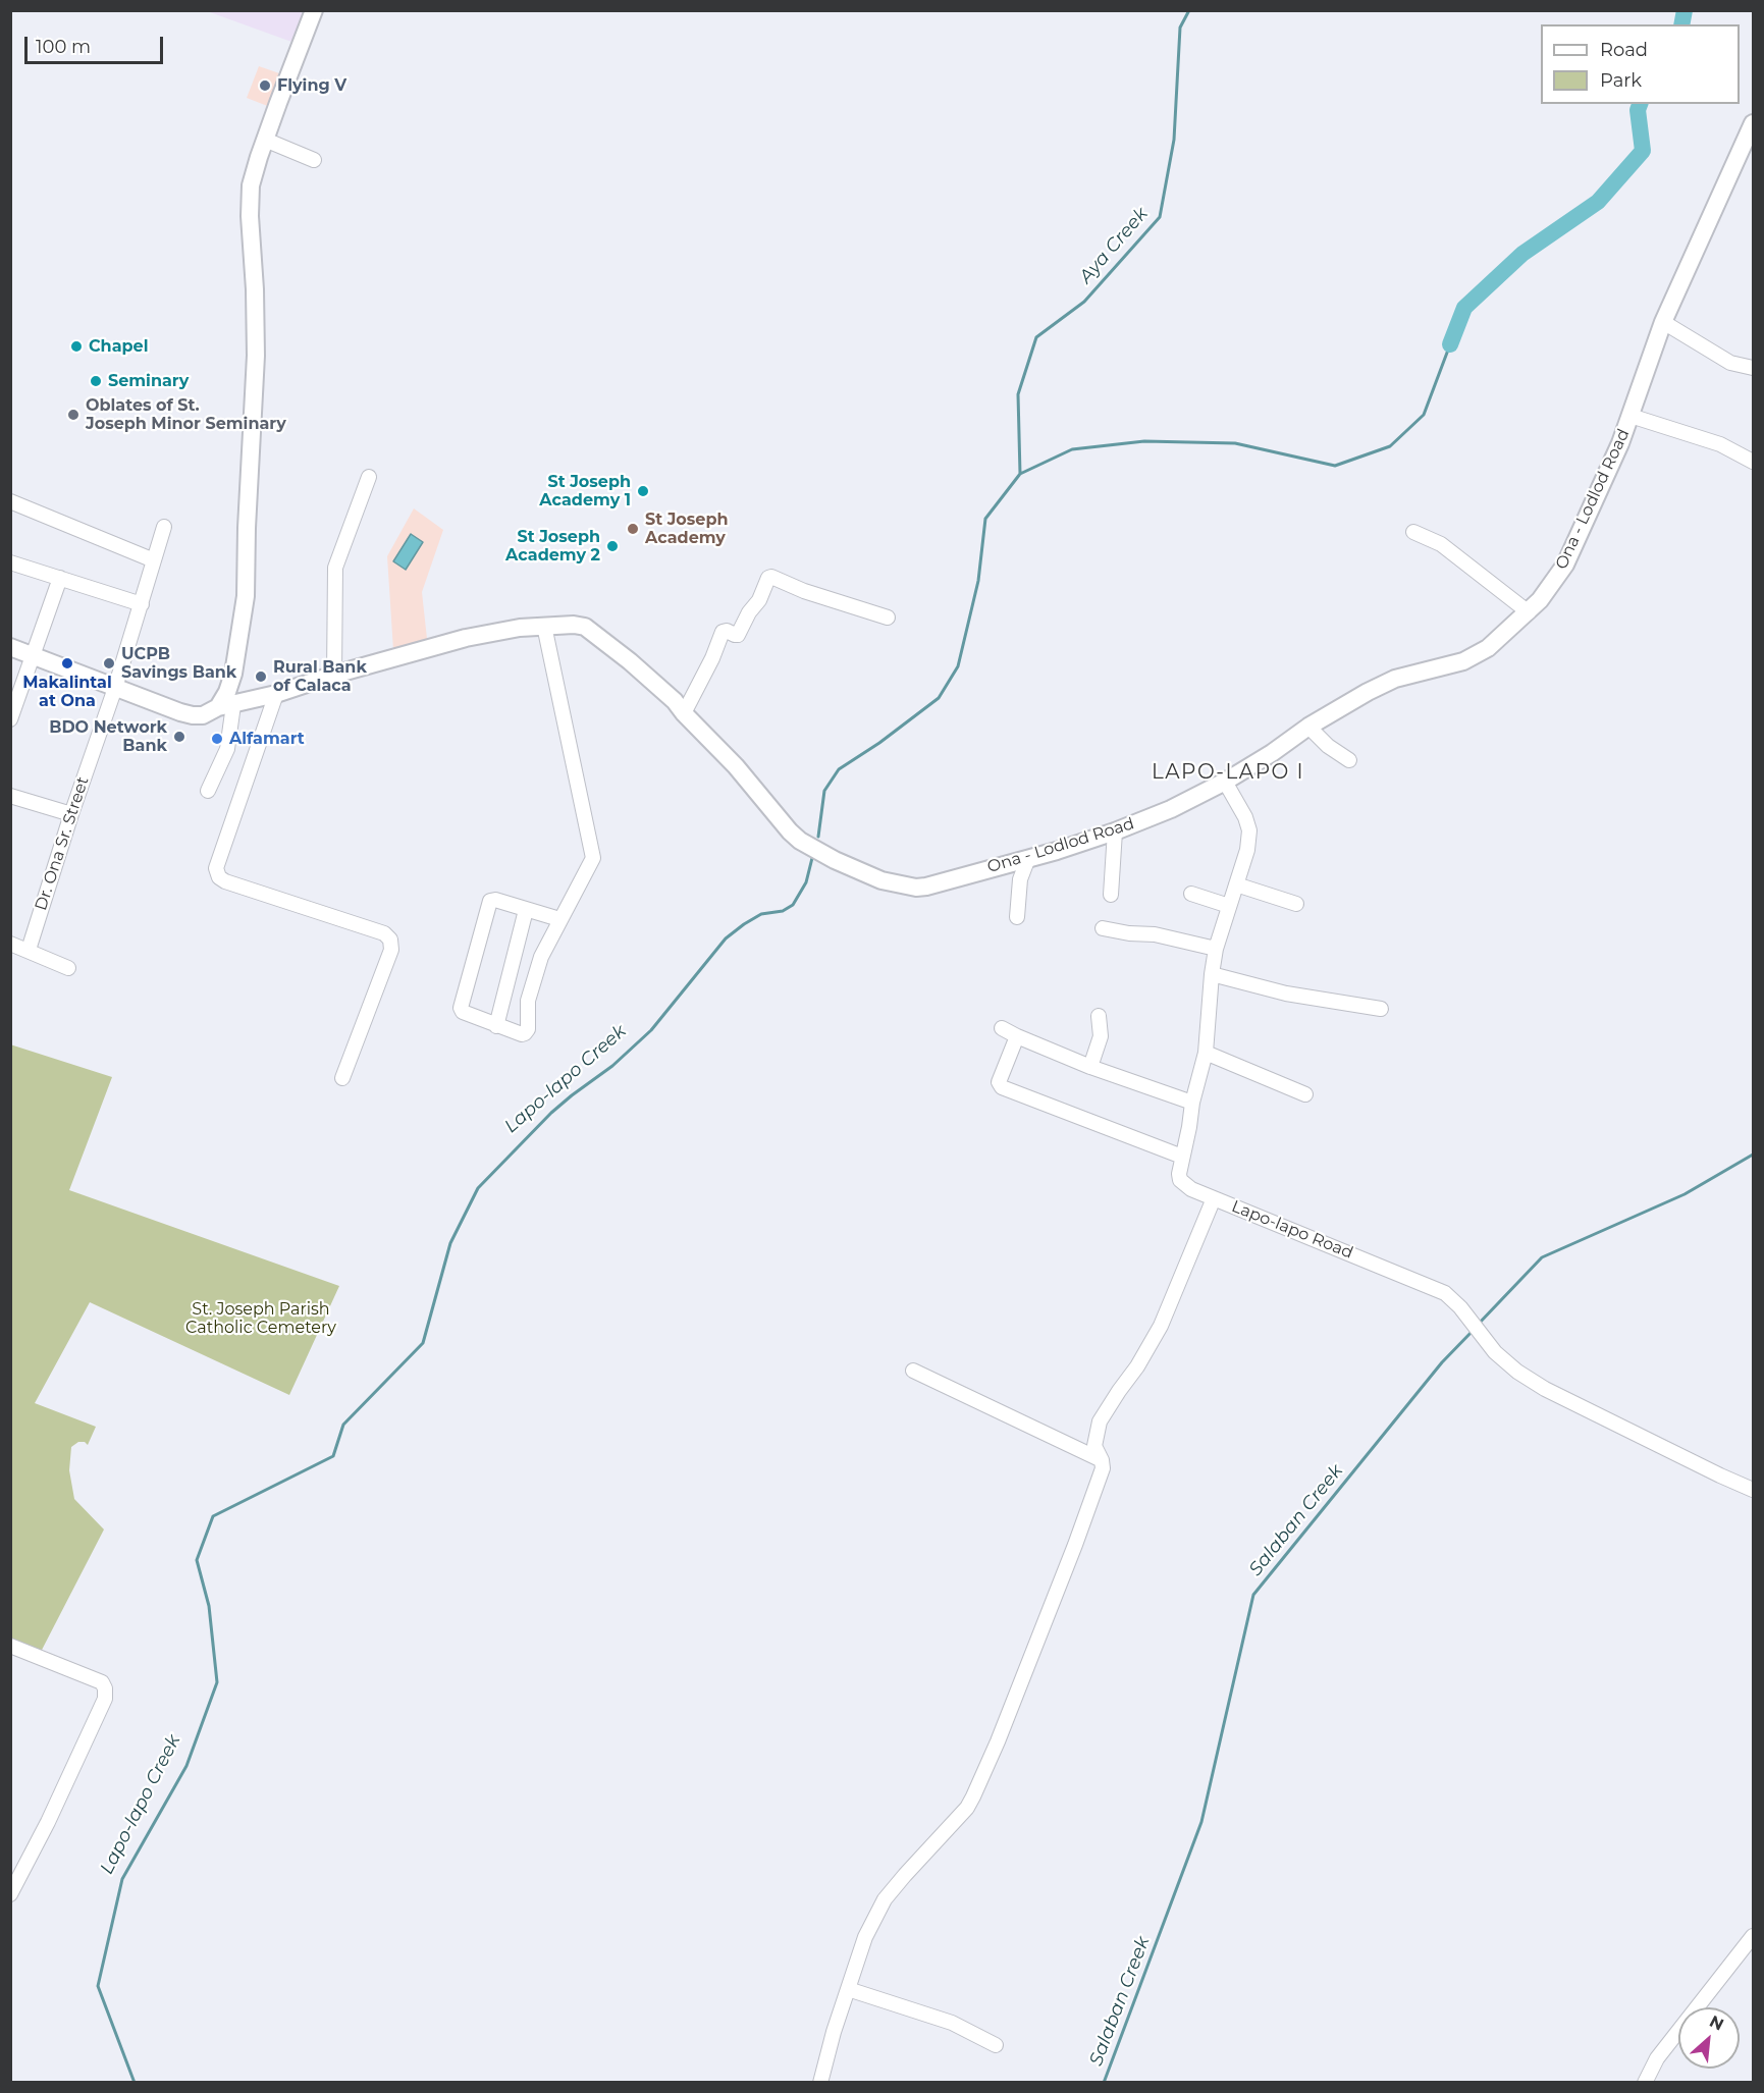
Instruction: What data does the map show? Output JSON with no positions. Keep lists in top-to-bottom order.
{
  "streets": {
    "main road": ["Ona - Lodlod Road"],
    "street": ["Dr. Ona Sr. Street", "Lapo-lapo Road"]
  },
  "crossings": [
    ["Ona - Lodlod Road", "Dr. Ona Sr. Street"],
    ["Ona - Lodlod Road", "Lapo-lapo Road"]
  ],
  "districts": ["LAPO-LAPO I"],
  "water": ["Aya Creek", "Lapo-lapo Creek", "Salaban Creek"],
  "parks": ["St. Joseph Parish Catholic Cemetery"],
  "places": [
    "Flying V",
    "Chapel",
    "Seminary",
    "Oblates of St. Joseph Minor Seminary",
    "St Joseph Academy 1",
    "St Joseph Academy",
    "St Joseph Academy 2",
    "Makalintal at Ona",
    "UCPB Savings Bank",
    "Rural Bank of Calaca",
    "BDO Network Bank",
    "Alfamart"
  ],
  "legend": ["Road", "Park"],
  "scale_bar": "100 m",
  "north": "top right"
}
